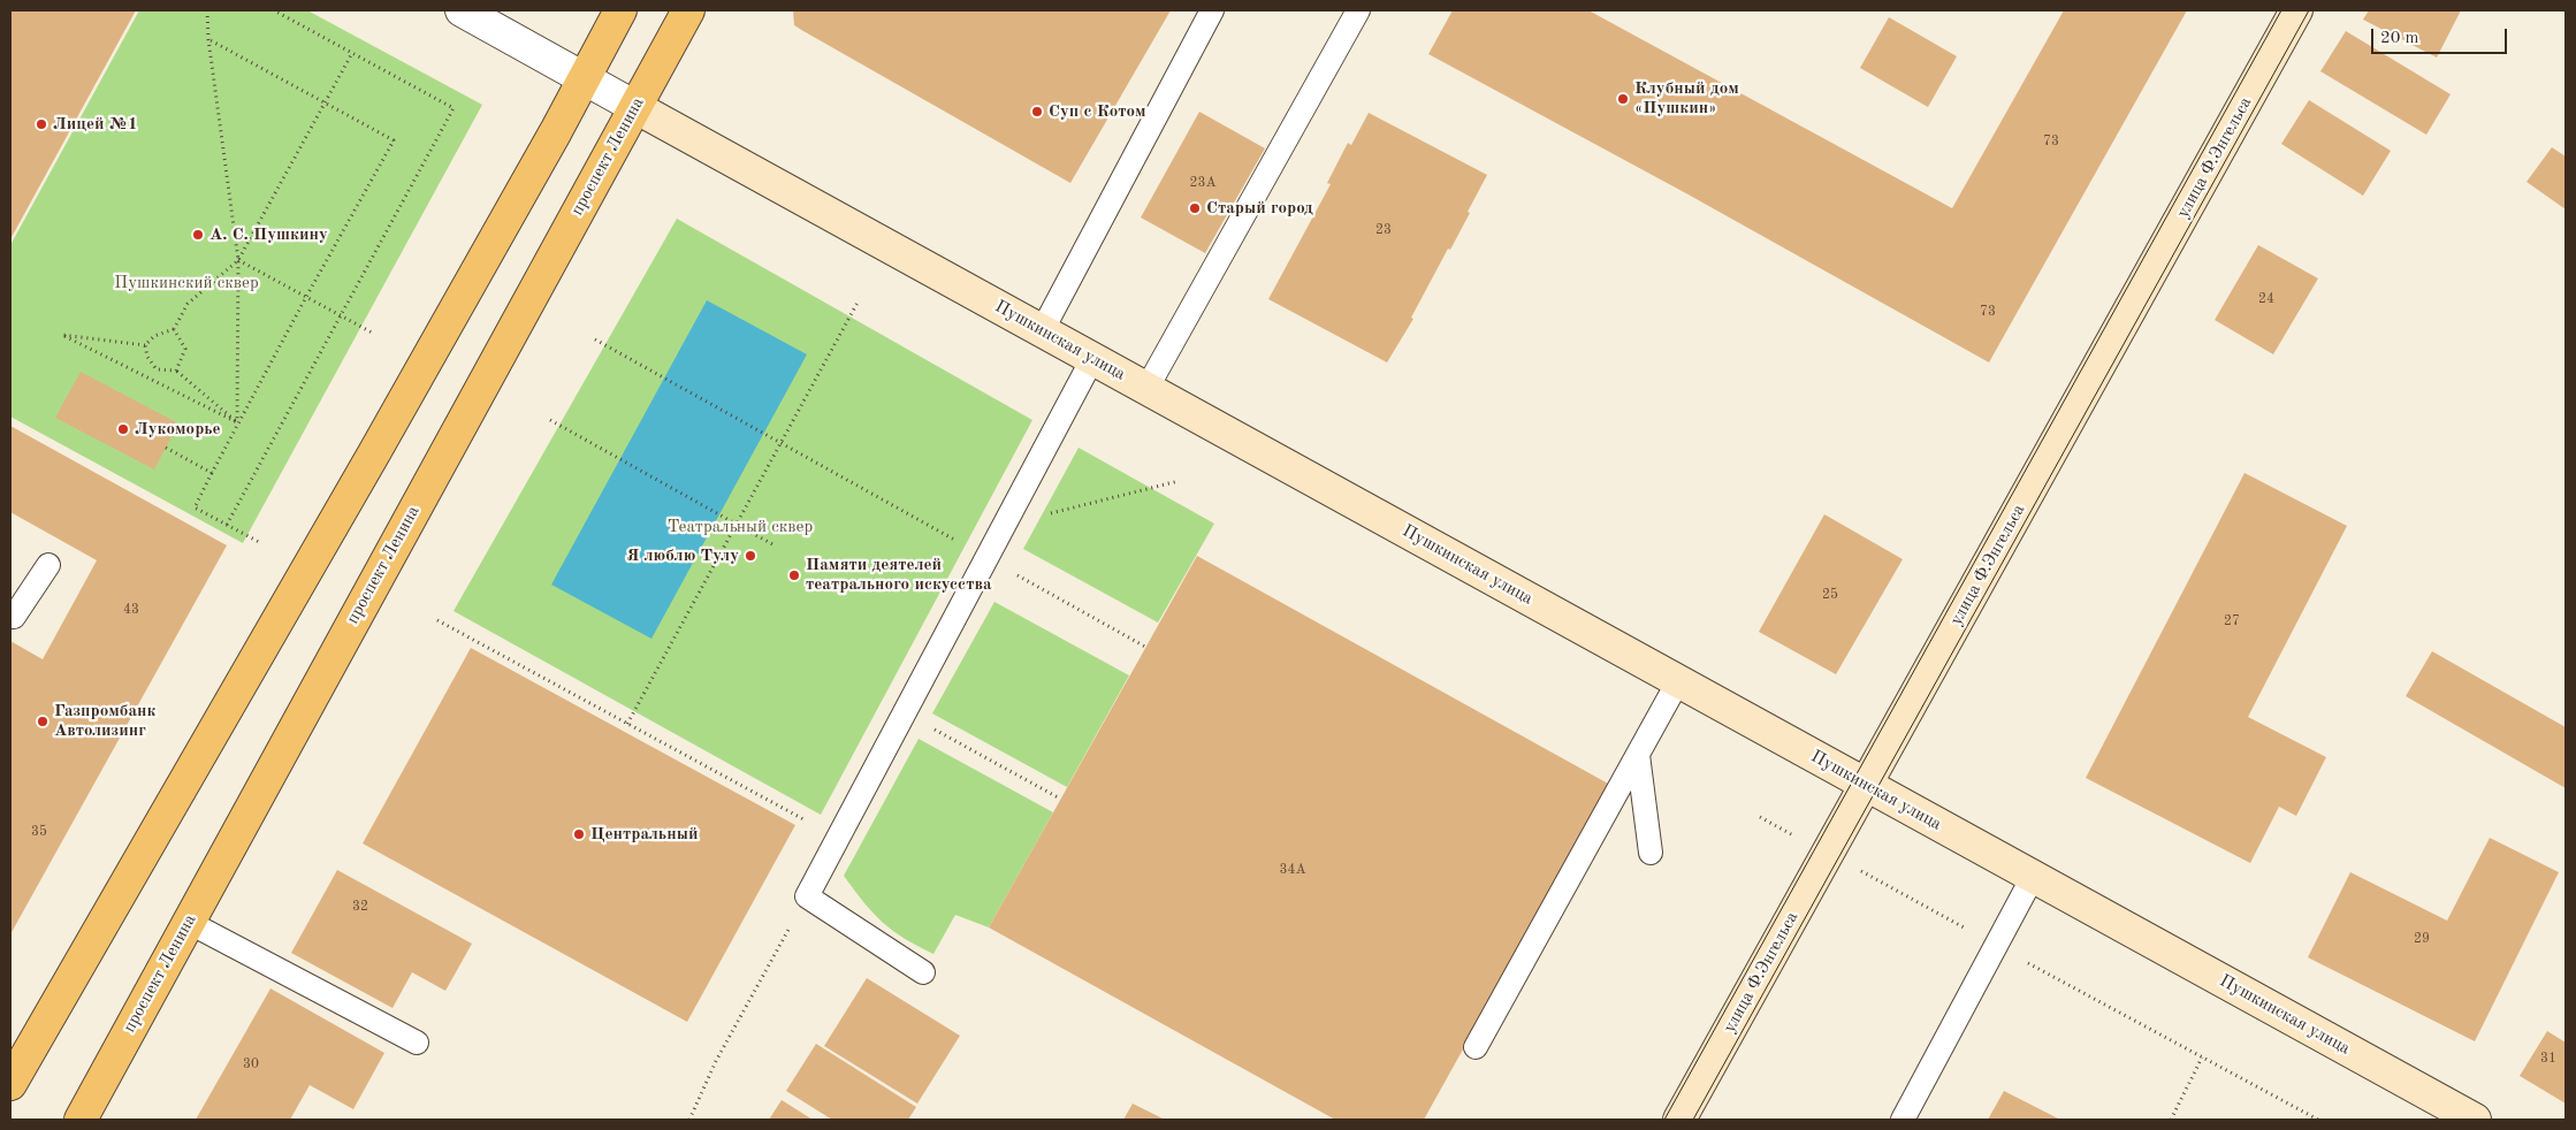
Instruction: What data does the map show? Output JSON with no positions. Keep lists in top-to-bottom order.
{
  "streets": {
    "main road": ["проспект Ленина"],
    "street": ["улица Ф.Энгельса", "Пушкинская улица"]
  },
  "crossings": [
    ["проспект Ленина", "Пушкинская улица"],
    ["улица Ф.Энгельса", "Пушкинская улица"]
  ],
  "parks": ["Пушкинский сквер", "Театральный сквер"],
  "places": [
    "Клубный дом «Пушкин»",
    "Суп с Котом",
    "Лицей №1",
    "Старый город",
    "А. С. Пушкину",
    "Лукоморье",
    "Я люблю Тулу",
    "Памяти деятелей театрального искусства",
    "Газпромбанк Автолизинг",
    "Центральный"
  ],
  "house_numbers": [
    "73",
    "23А",
    "23",
    "24",
    "73",
    "25",
    "43",
    "27",
    "35",
    "34А",
    "32",
    "29",
    "31",
    "30"
  ],
  "scale_bar": "20 m"
}
